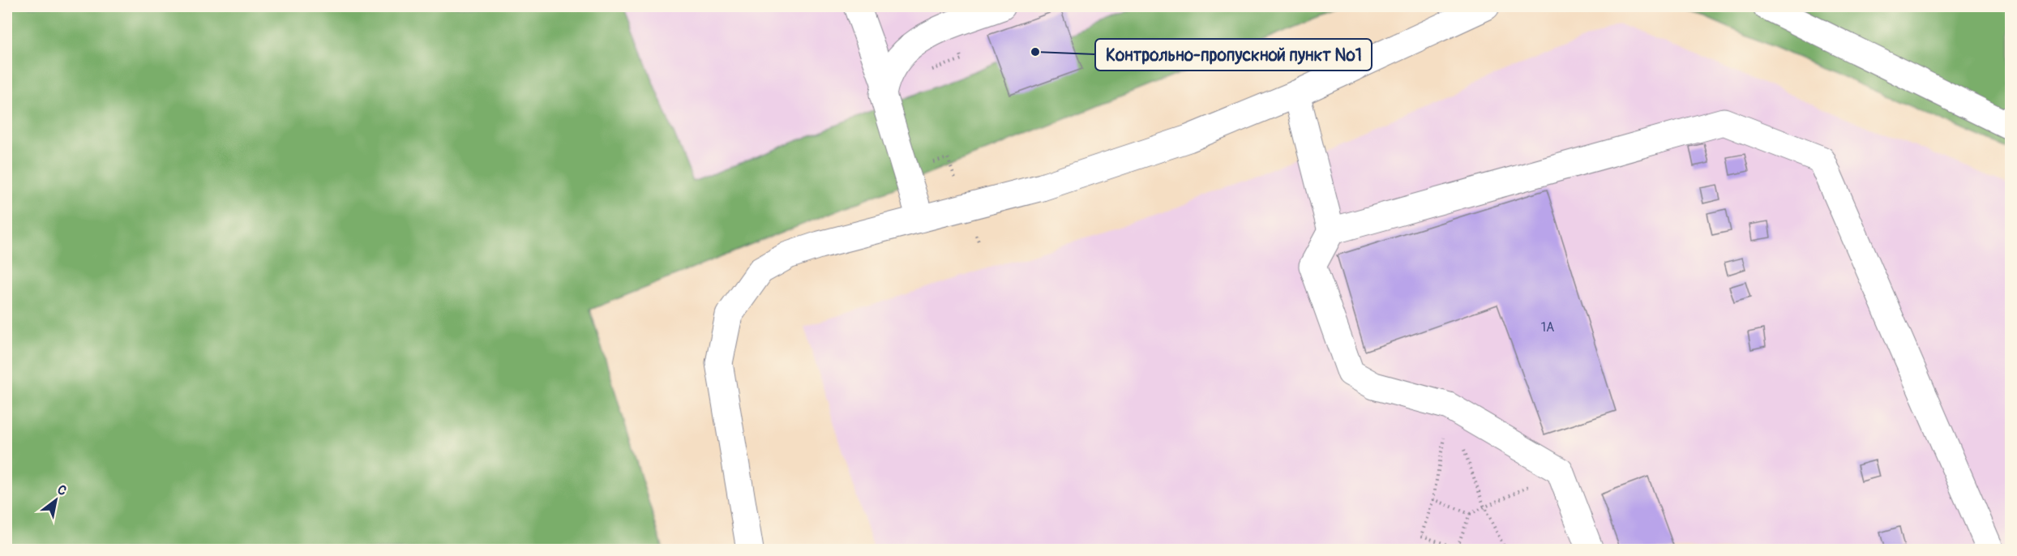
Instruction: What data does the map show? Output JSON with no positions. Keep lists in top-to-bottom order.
{
  "places": ["Контрольно-пропускной пункт №1"],
  "house_numbers": ["1А"],
  "north": "top right"
}
